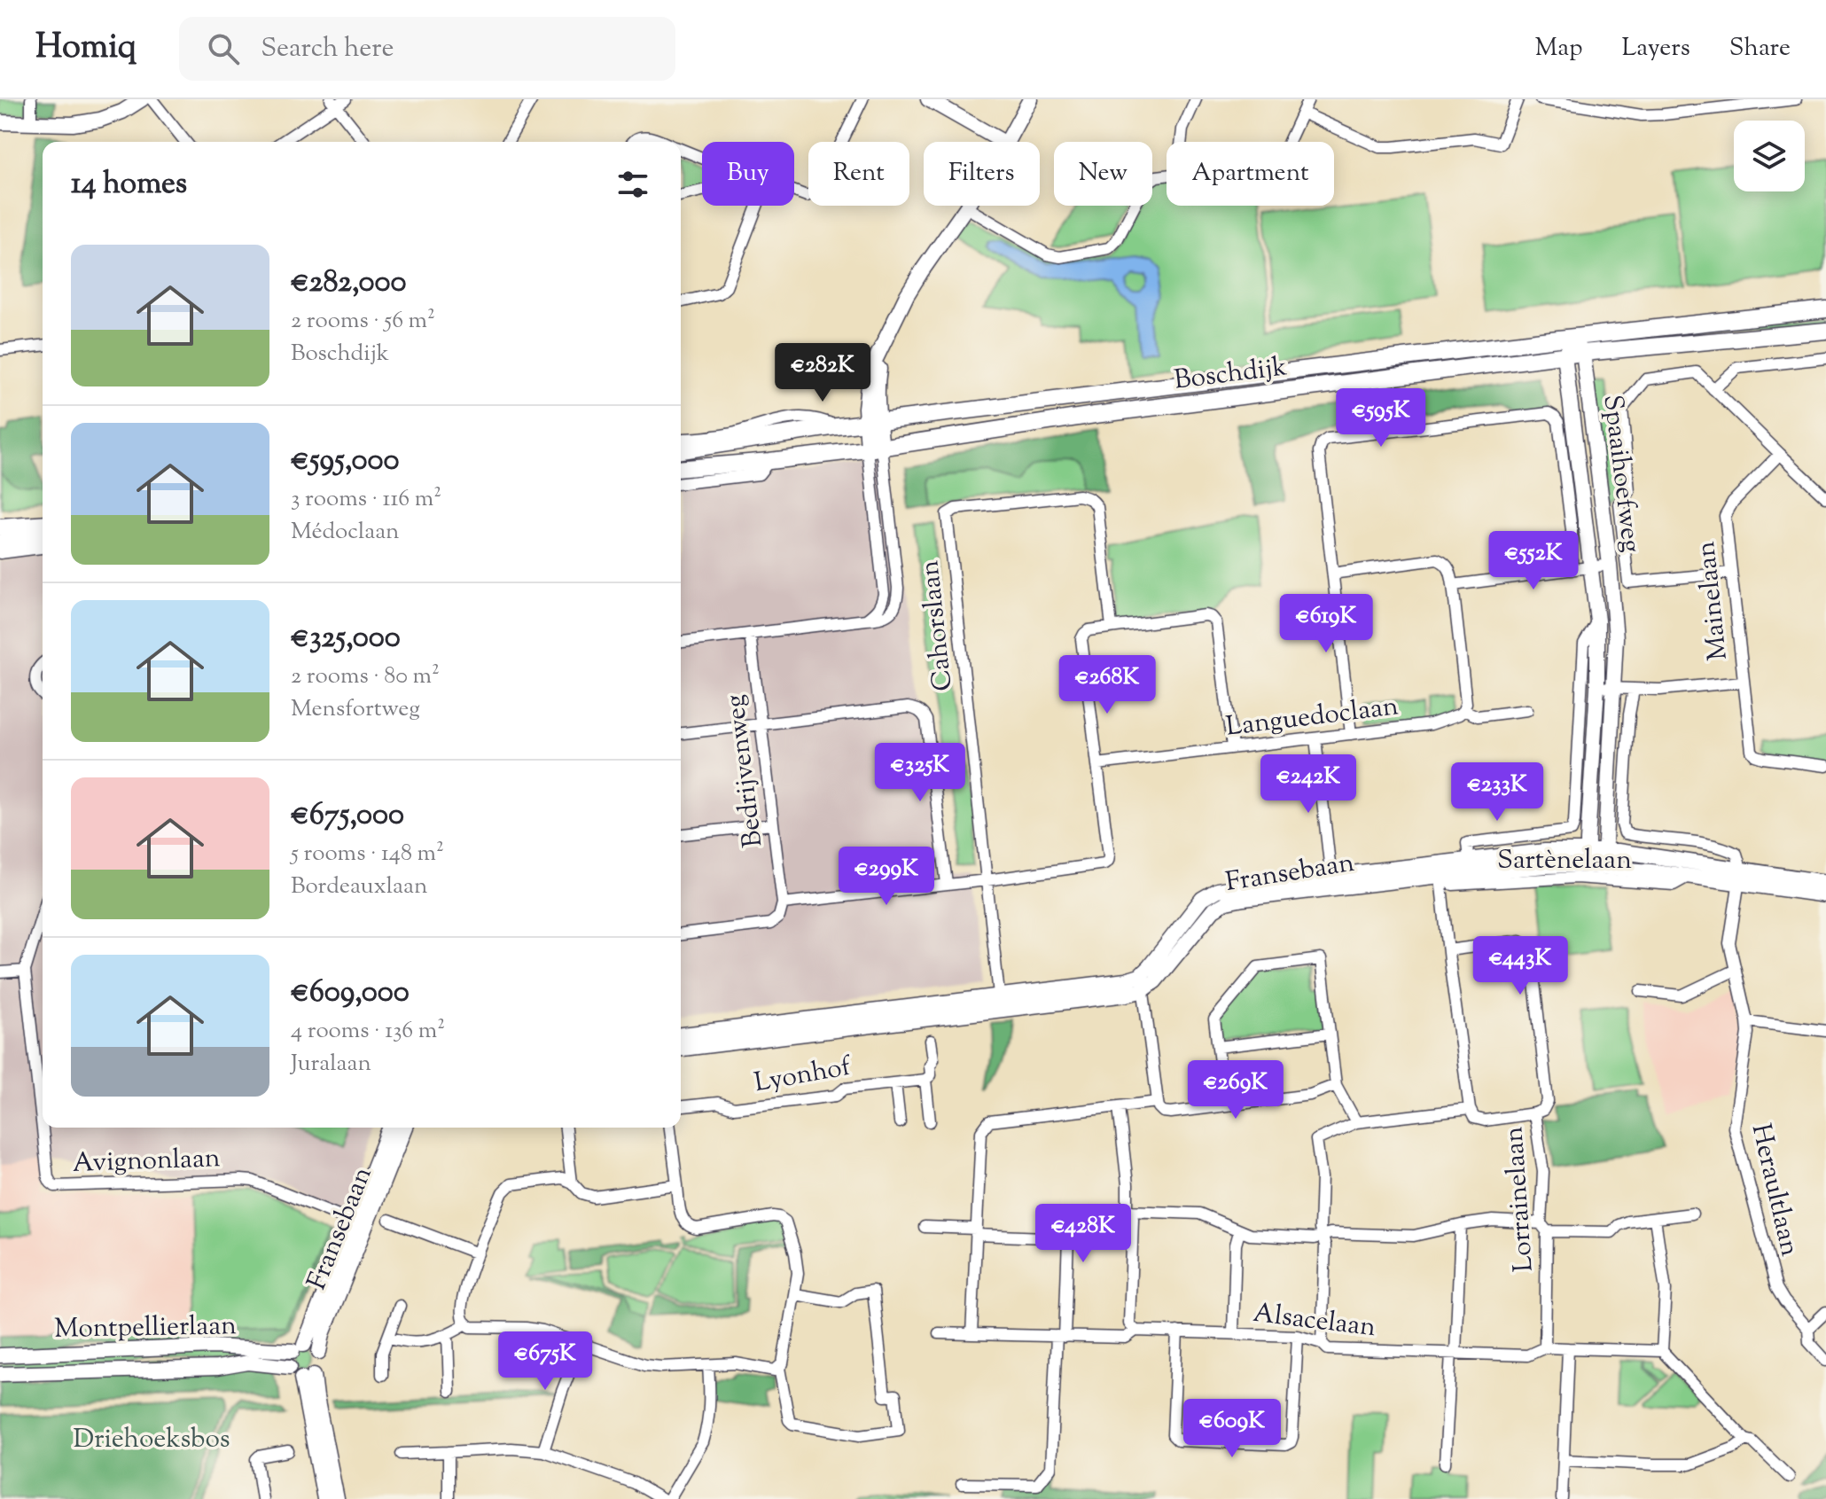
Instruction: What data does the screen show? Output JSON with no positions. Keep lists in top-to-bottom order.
{
  "streets": {
    "main road": ["Boschdijk"],
    "street": [
      "Spaaihoefweg",
      "Mainelaan",
      "Cahorslaan",
      "Languedoclaan",
      "Bedrijvenweg",
      "Sartènelaan",
      "Fransebaan",
      "Lyonhof",
      "Avignonlaan",
      "Heraultlaan",
      "Lorrainelaan",
      "Alsacelaan",
      "Montpellierlaan"
    ]
  },
  "crossings": [
    ["Boschdijk", "Spaaihoefweg"],
    ["Spaaihoefweg", "Fransebaan"],
    ["Sartènelaan", "Fransebaan"],
    ["Sartènelaan", "Lorrainelaan"],
    ["Fransebaan", "Avignonlaan"],
    ["Fransebaan", "Heraultlaan"],
    ["Fransebaan", "Lorrainelaan"],
    ["Fransebaan", "Montpellierlaan"],
    ["Lorrainelaan", "Alsacelaan"]
  ],
  "parks": ["Driehoeksbos"],
  "page": {
    "header": "Homiq",
    "search": "Search here",
    "nav": ["Map", "Layers", "Share"],
    "chip": [
      "Buy",
      "Rent",
      "Filters",
      "New",
      "Apartment"
    ],
    "heading": "14 homes",
    "list": [
      {
        "name": "€282,000",
        "note": "2 rooms · 56 m² · Boschdijk"
      },
      {
        "name": "€595,000",
        "note": "3 rooms · 116 m² · Médoclaan"
      },
      {
        "name": "€325,000",
        "note": "2 rooms · 80 m² · Mensfortweg"
      },
      {
        "name": "€675,000",
        "note": "5 rooms · 148 m² · Bordeauxlaan"
      },
      {
        "name": "€609,000",
        "note": "4 rooms · 136 m² · Juralaan"
      }
    ],
    "price": [
      "€282K",
      "€595K",
      "€552K",
      "€619K",
      "€268K",
      "€325K",
      "€242K",
      "€233K",
      "€299K",
      "€443K",
      "€269K",
      "€428K",
      "€675K",
      "€609K"
    ]
  }
}
